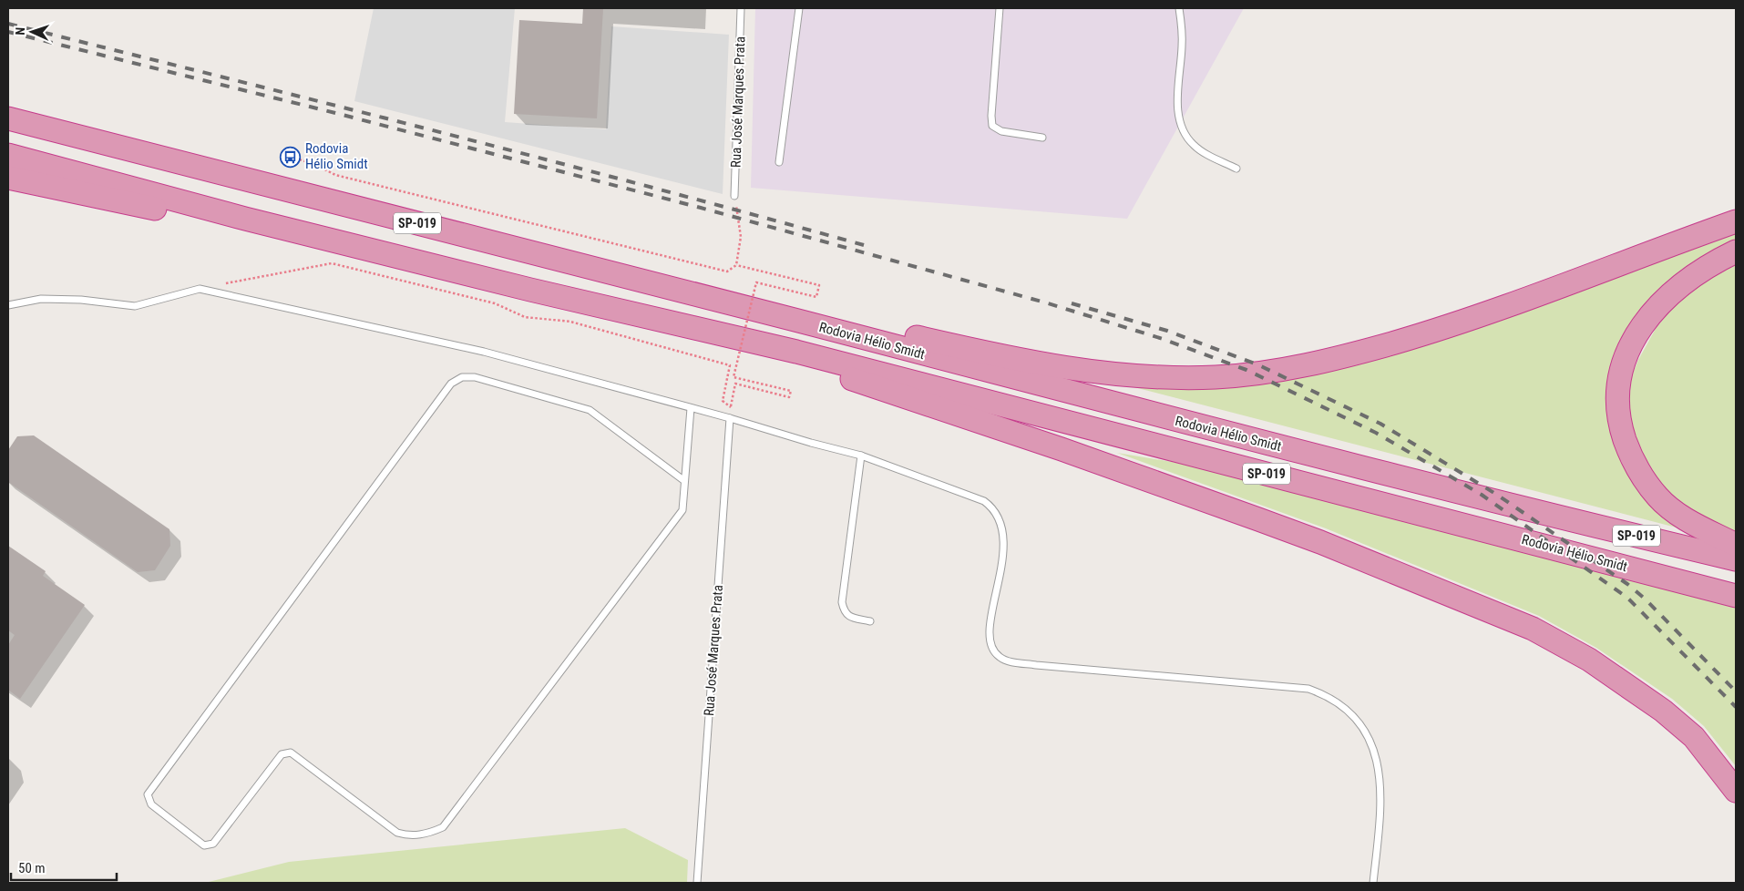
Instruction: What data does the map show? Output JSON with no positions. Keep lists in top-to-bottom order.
{
  "streets": {
    "highway": ["SP-019", "Rodovia Hélio Smidt"],
    "lane": ["Rua José Marques Prata"]
  },
  "places": {
    "bus stop": ["Rodovia Hélio Smidt"]
  },
  "scale_bar": "50 m",
  "north": "left"
}
